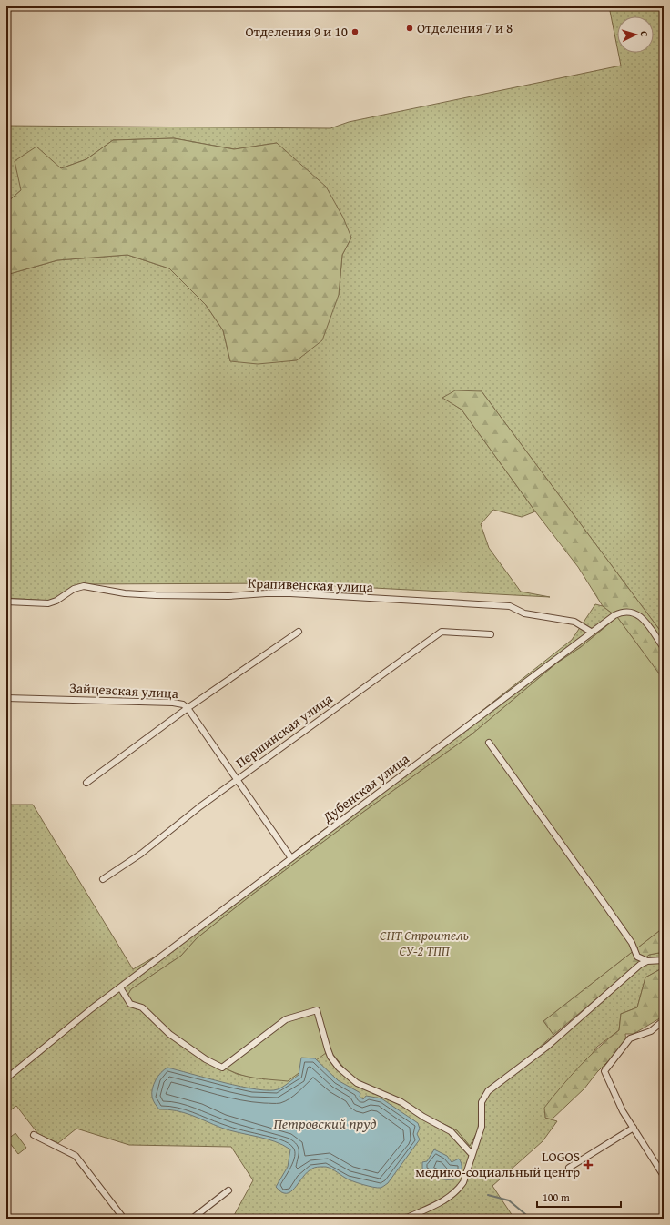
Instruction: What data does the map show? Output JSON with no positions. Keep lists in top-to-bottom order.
{
  "streets": {
    "street": [
      "Крапивенская улица",
      "Зайцевская улица",
      "Першинская улица",
      "Дубенская улица"
    ]
  },
  "crossings": [
    ["Крапивенская улица", "Дубенская улица"],
    ["Зайцевская улица", "Першинская улица"],
    ["Зайцевская улица", "Дубенская улица"]
  ],
  "water": ["Петровский пруд"],
  "parks": ["СНТ Строитель СУ-2 ТПП"],
  "places": {
    "other": ["Отделения 7 и 8", "Отделения 9 и 10"],
    "health": ["LOGOS медико-социальный центр"]
  },
  "scale_bar": "100 m",
  "north": "right"
}
